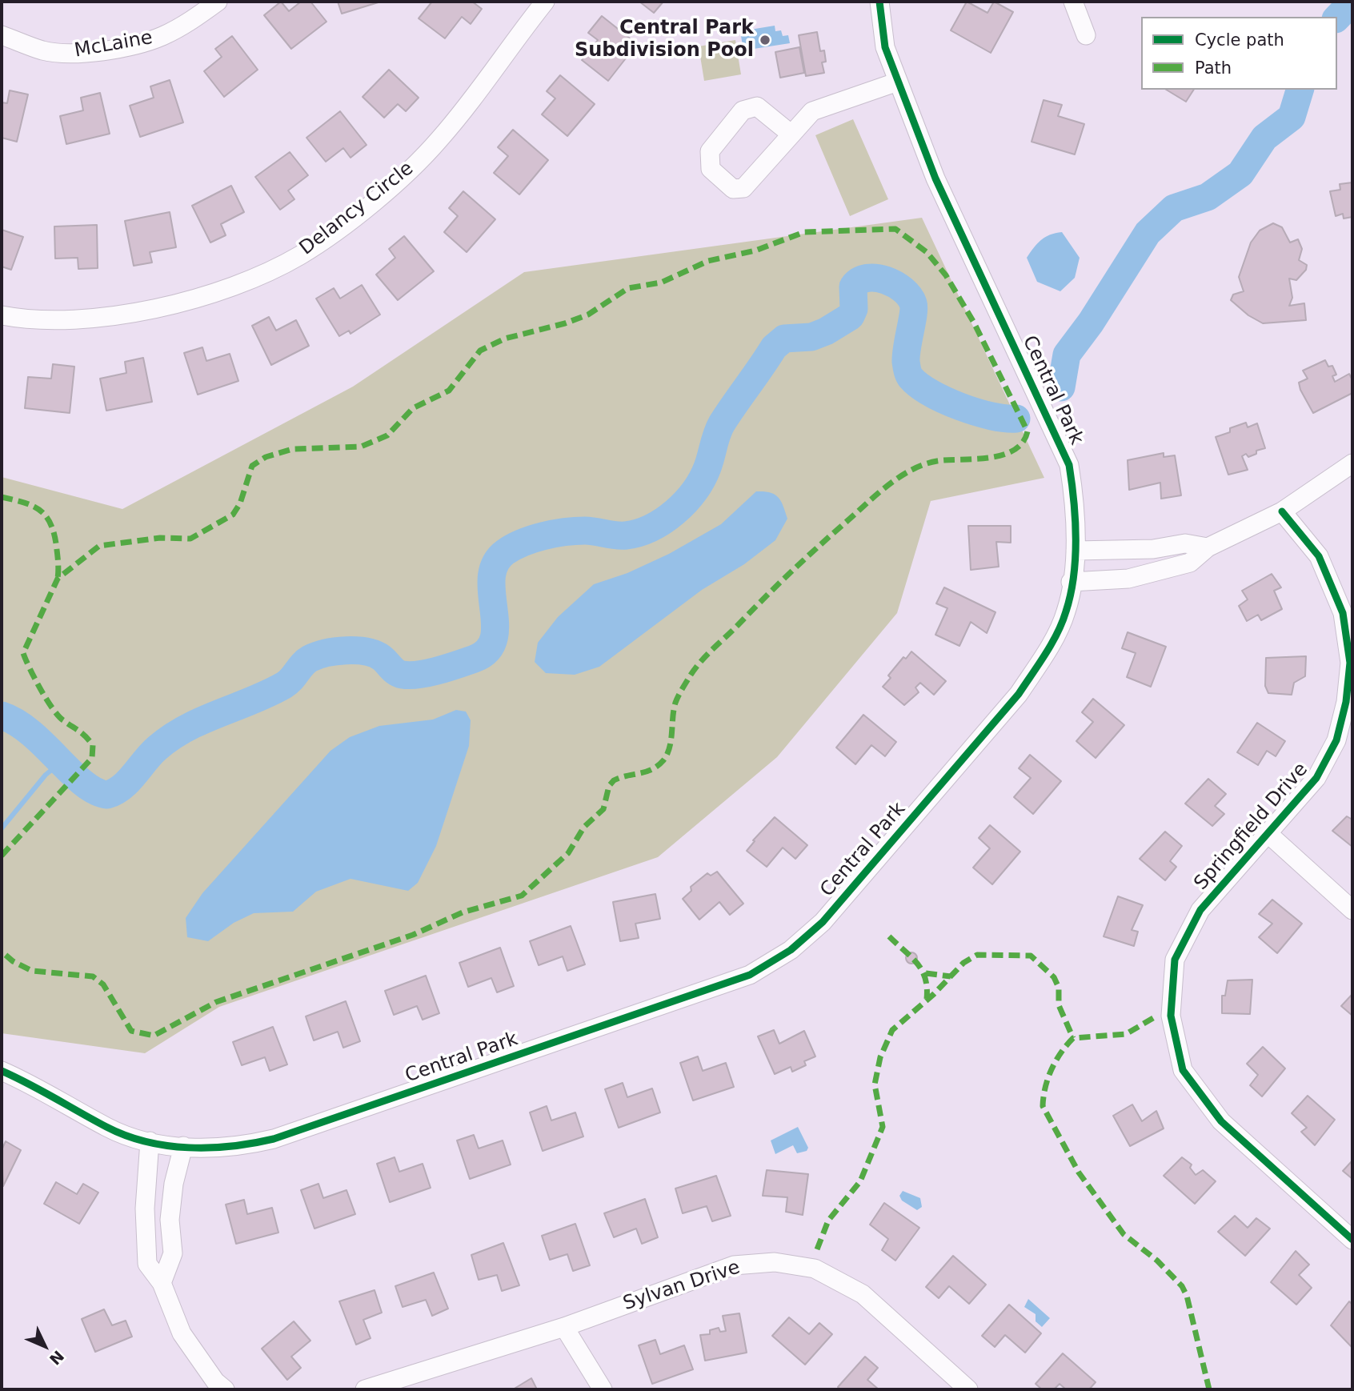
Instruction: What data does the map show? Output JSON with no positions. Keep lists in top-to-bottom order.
{
  "streets": {
    "street": [
      "McLaine",
      "Delancy Circle",
      "Central Park",
      "Springfield Drive",
      "Sylvan Drive"
    ]
  },
  "places": ["Central Park Subdivision Pool"],
  "legend": ["Cycle path", "Path"],
  "north": "bottom right"
}
